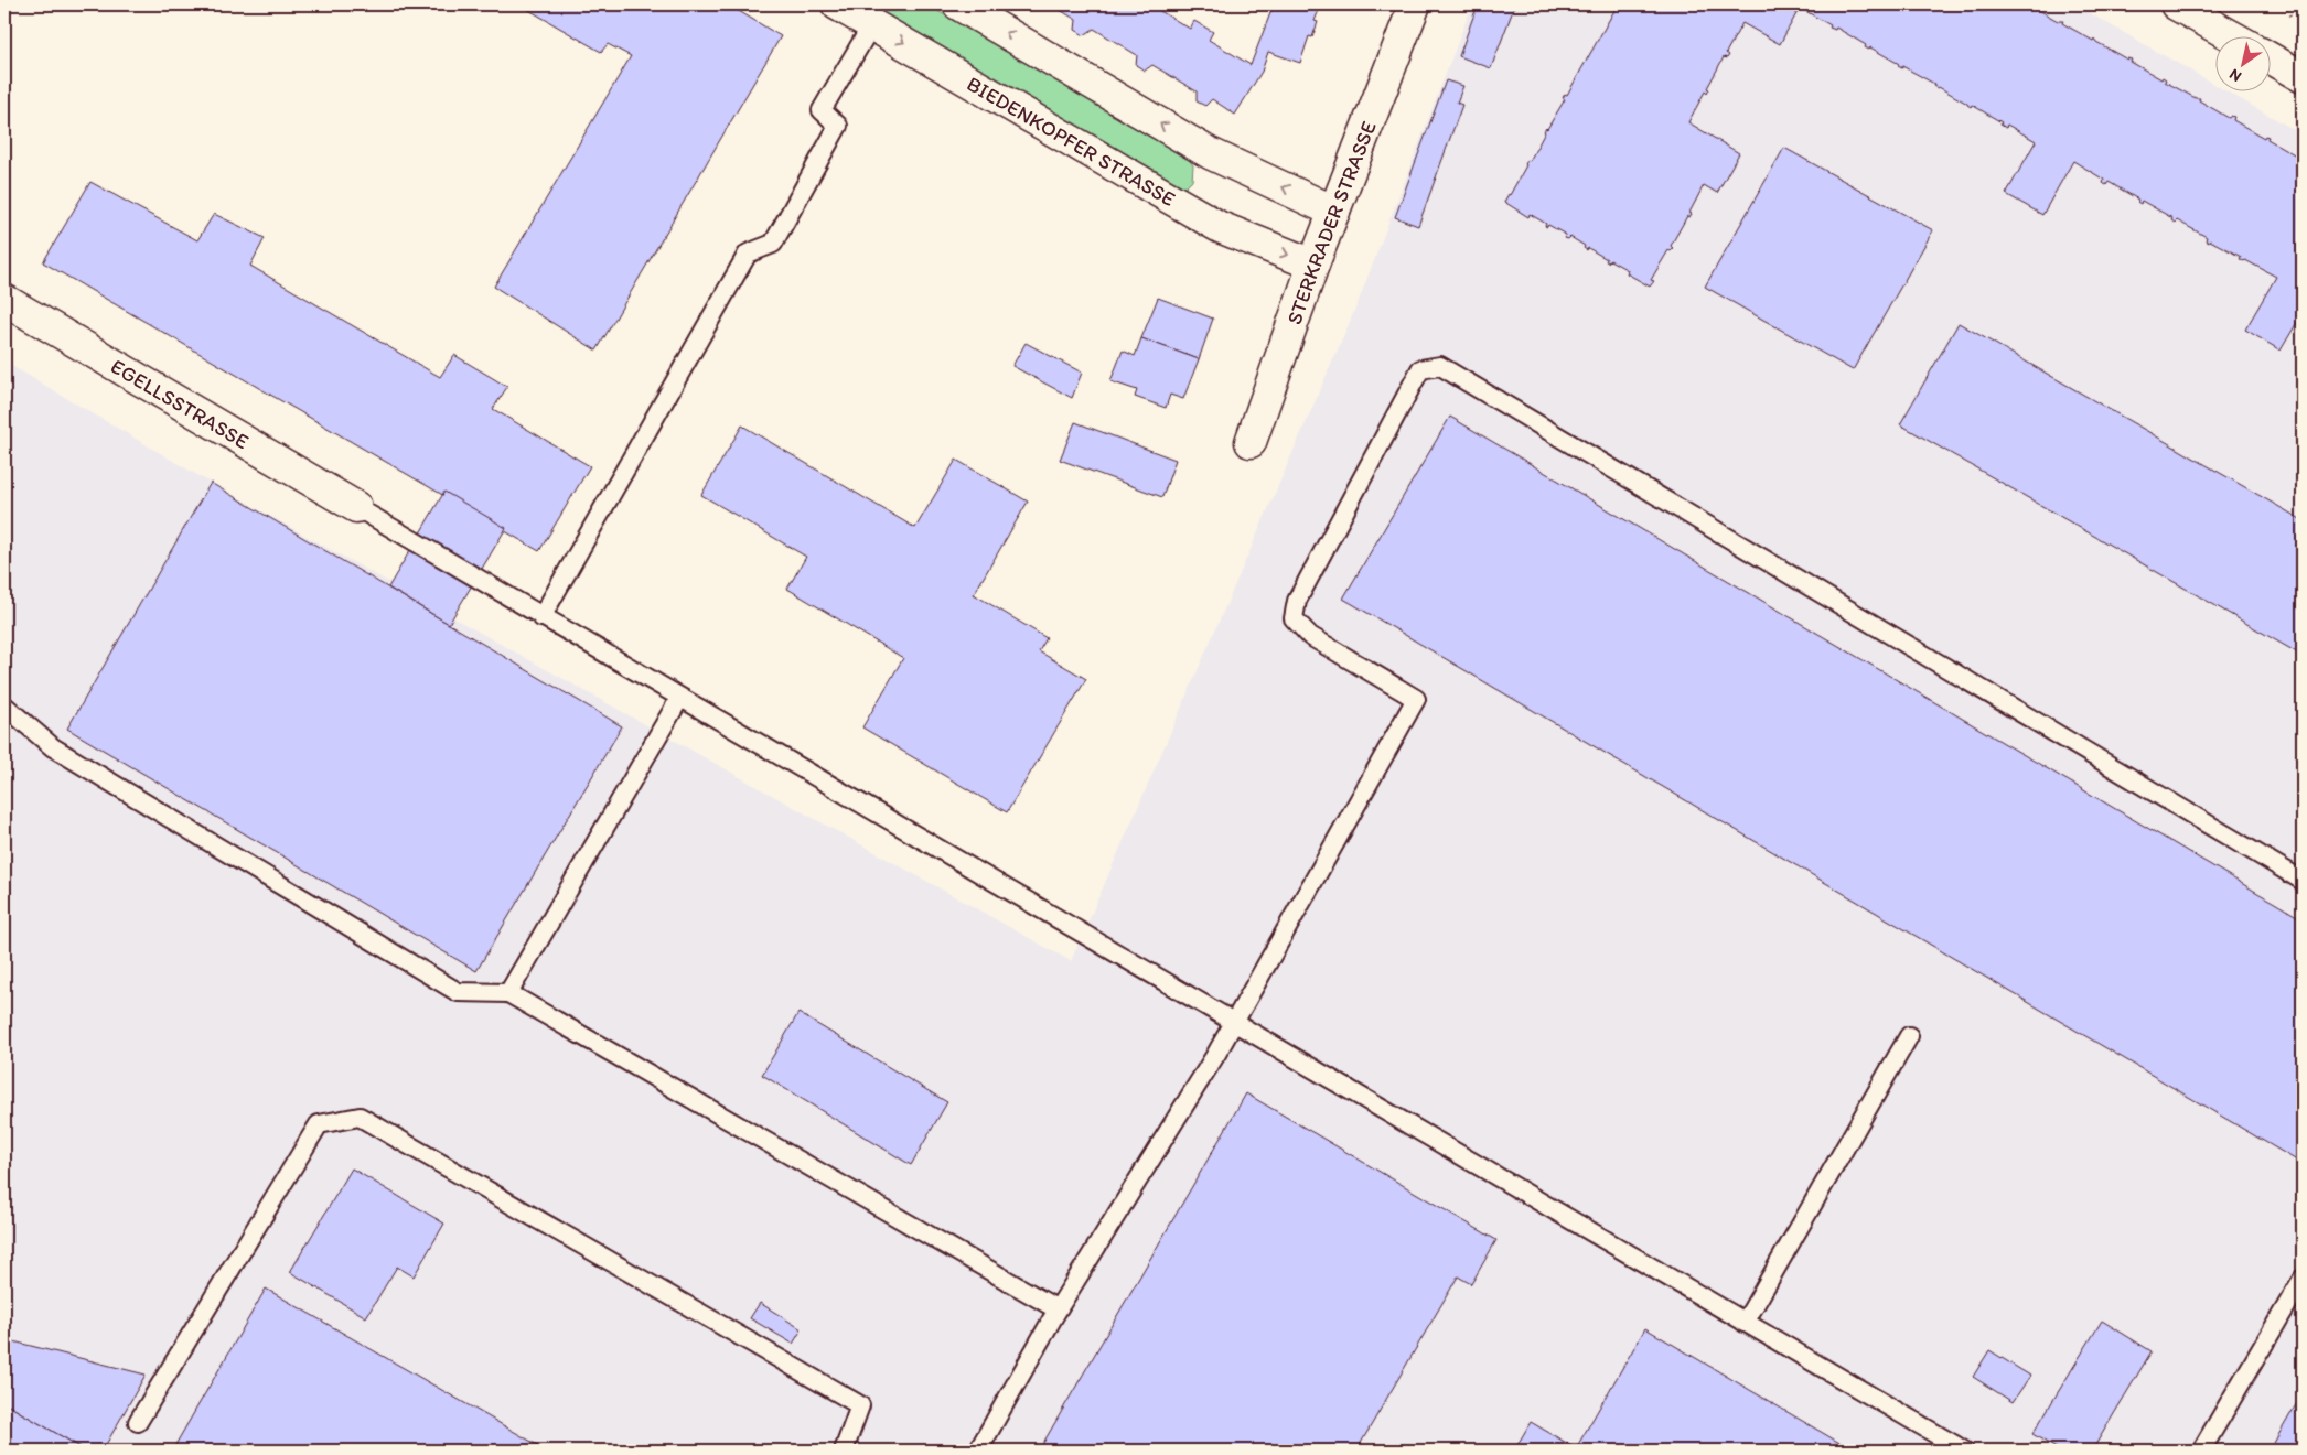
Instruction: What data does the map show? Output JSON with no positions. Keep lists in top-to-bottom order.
{
  "streets": {
    "street": ["BIEDENKOPFER STRASSE", "STERKRADER STRASSE", "EGELLSSTRASSE"]
  },
  "crossings": [
    ["BIEDENKOPFER STRASSE", "STERKRADER STRASSE"]
  ],
  "north": "bottom left"
}
